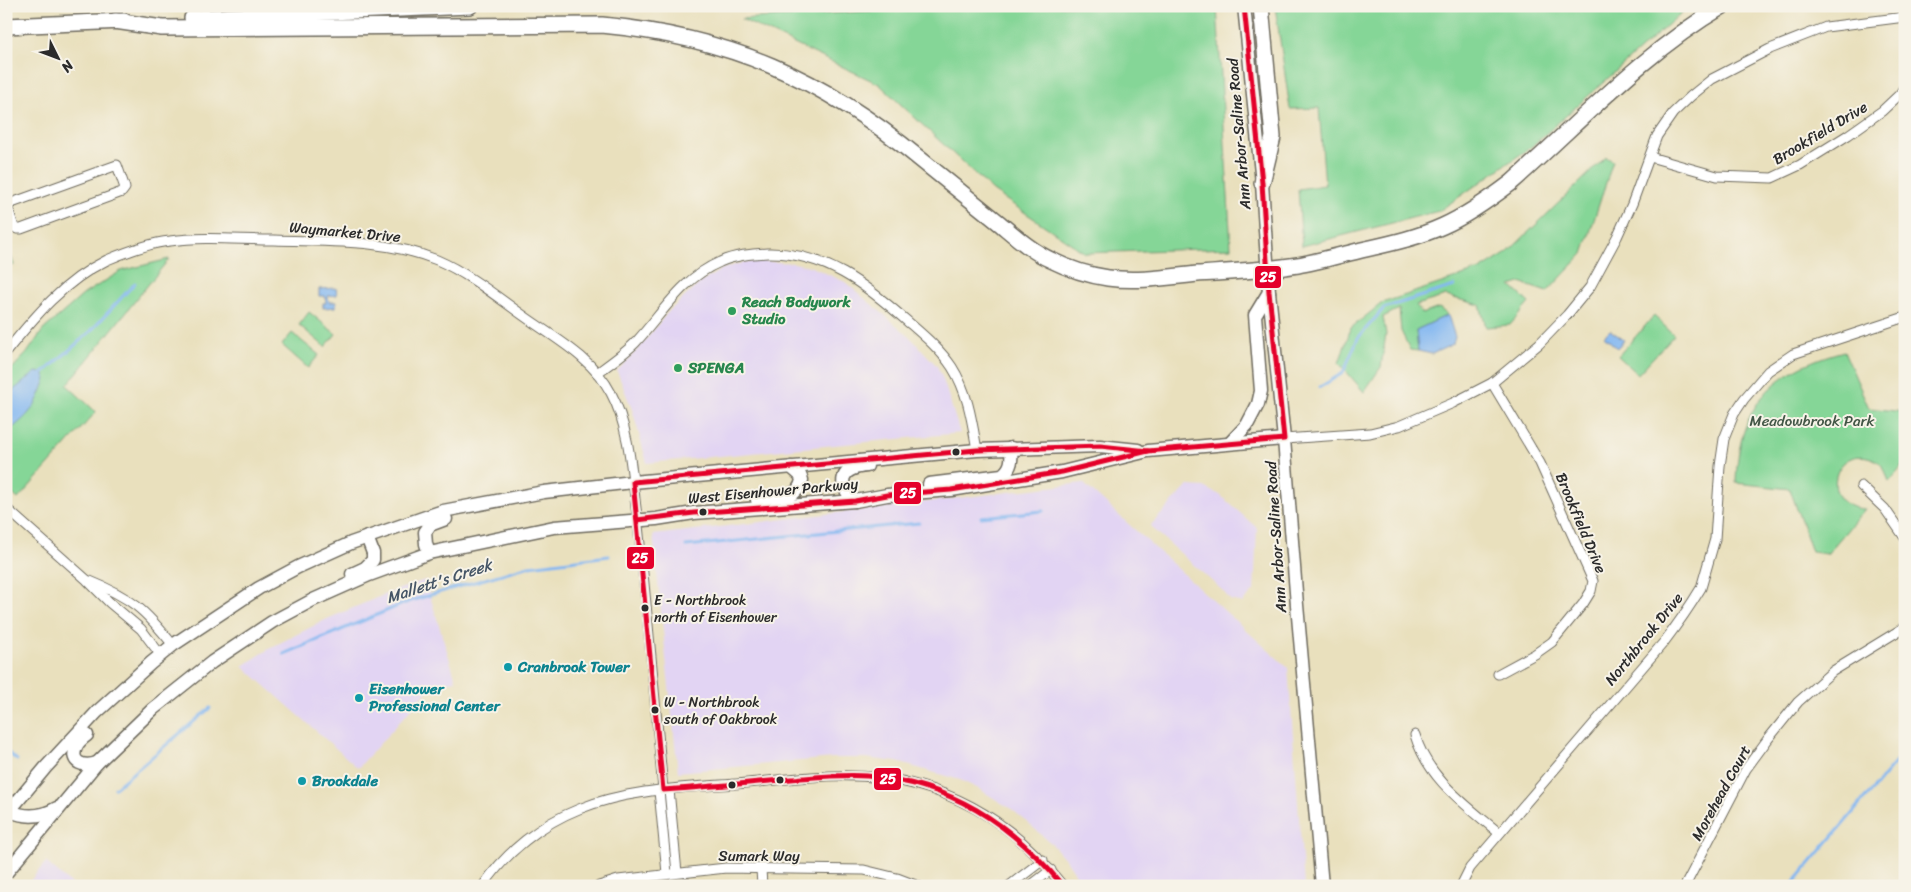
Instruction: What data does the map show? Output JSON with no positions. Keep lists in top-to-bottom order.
{
  "streets": {
    "main road": ["Ann Arbor-Saline Road", "West Eisenhower Parkway"],
    "street": [
      "Brookfield Drive",
      "Waymarket Drive",
      "Northbrook Drive",
      "Morehead Court",
      "Sumark Way"
    ]
  },
  "crossings": [
    ["Ann Arbor-Saline Road", "West Eisenhower Parkway"],
    ["Waymarket Drive", "West Eisenhower Parkway"],
    ["Waymarket Drive", "Sumark Way"]
  ],
  "water": ["Mallett's Creek"],
  "parks": ["Meadowbrook Park"],
  "places": [
    "Reach Bodywork Studio",
    "SPENGA",
    "E - Northbrook north of Eisenhower",
    "Cranbrook Tower",
    "Eisenhower Professional Center",
    "W - Northbrook south of Oakbrook",
    "Brookdale"
  ],
  "lines": ["transit line 25"],
  "north": "bottom right"
}
